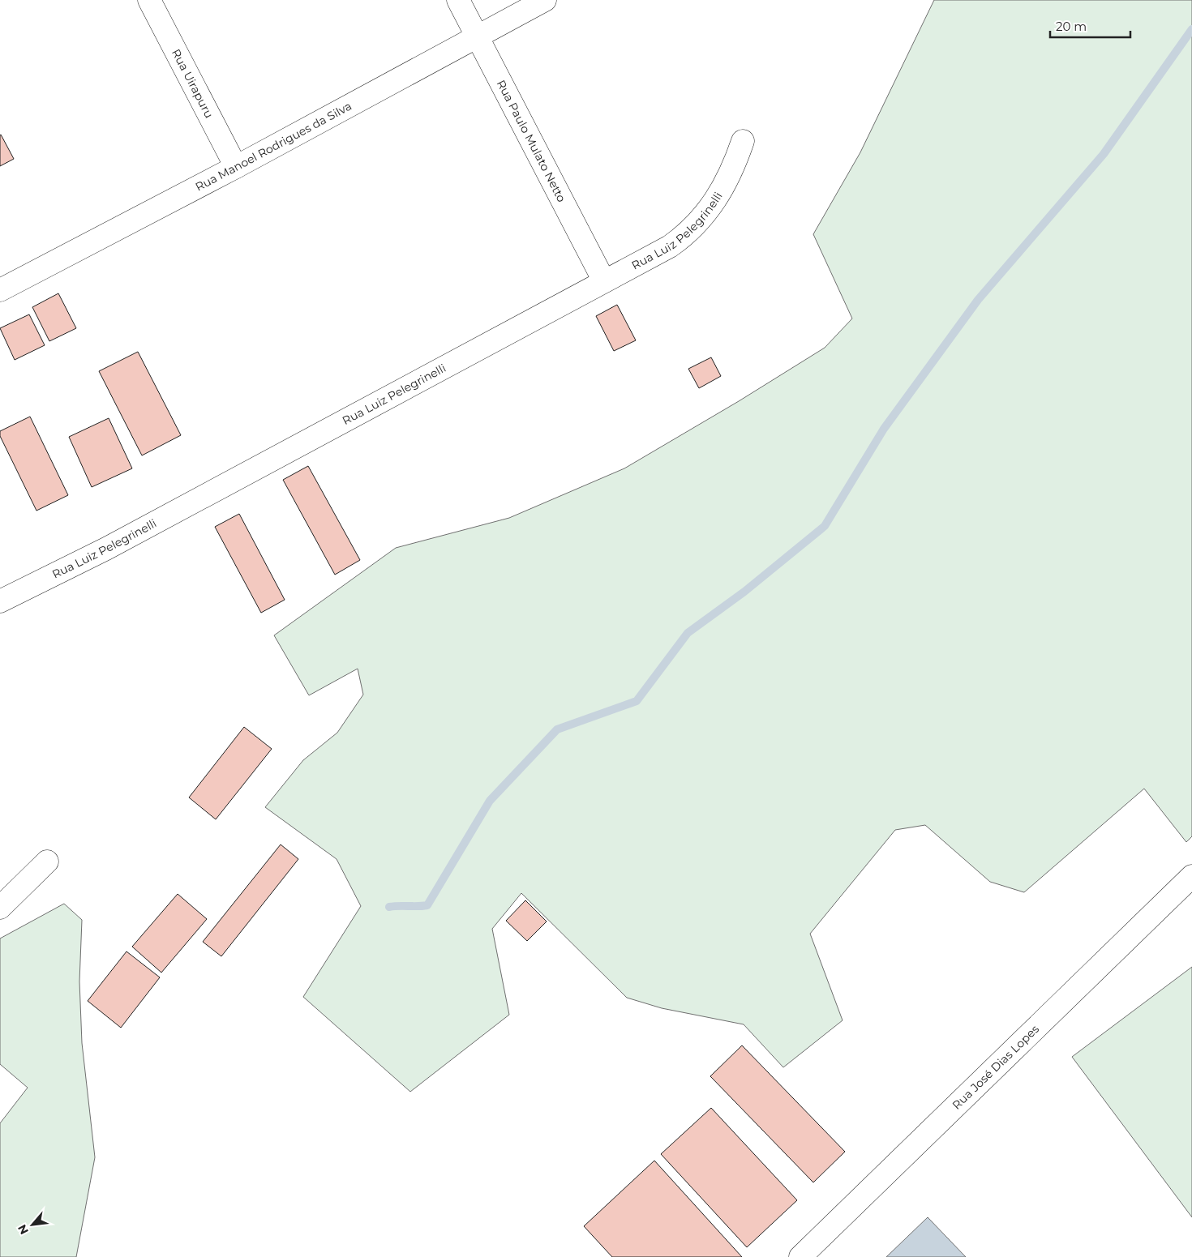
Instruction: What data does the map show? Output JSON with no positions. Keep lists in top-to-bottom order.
{
  "streets": {
    "street": [
      "Rua Uirapuru",
      "Rua Paulo Mulato Netto",
      "Rua Manoel Rodrigues da Silva",
      "Rua Luiz Pelegrinelli",
      "Rua José Dias Lopes"
    ]
  },
  "crossings": [
    ["Rua Uirapuru", "Rua Manoel Rodrigues da Silva"],
    ["Rua Paulo Mulato Netto", "Rua Manoel Rodrigues da Silva"],
    ["Rua Paulo Mulato Netto", "Rua Luiz Pelegrinelli"]
  ],
  "scale_bar": "20 m",
  "north": "bottom left"
}
